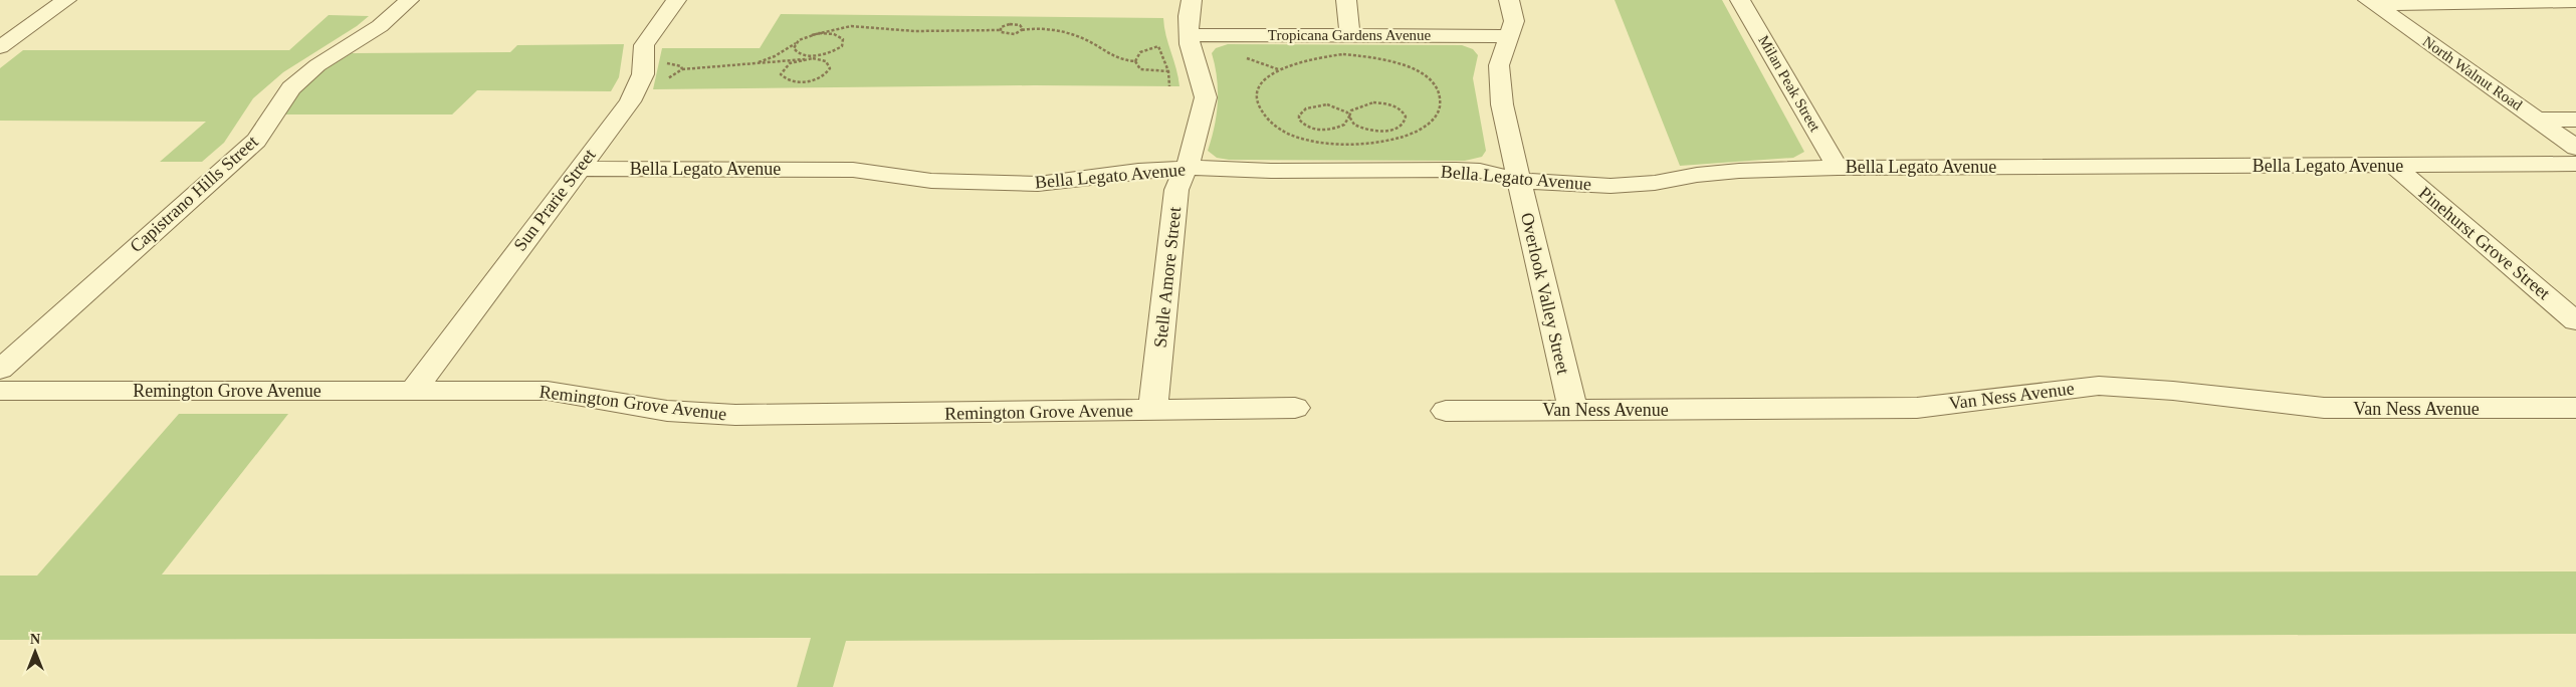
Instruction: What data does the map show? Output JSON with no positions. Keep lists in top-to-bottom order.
{
  "streets": {
    "street": [
      "Tropicana Gardens Avenue",
      "North Walnut Road",
      "Milan Peak Street",
      "Bella Legato Avenue",
      "Capistrano Hills Street",
      "Sun Prarie Street",
      "Pinehurst Grove Street",
      "Stelle Amore Street",
      "Overlook Valley Street",
      "Remington Grove Avenue",
      "Van Ness Avenue"
    ]
  },
  "crossings": [
    ["Tropicana Gardens Avenue", "Stelle Amore Street"],
    ["Tropicana Gardens Avenue", "Overlook Valley Street"],
    ["Milan Peak Street", "Bella Legato Avenue"],
    ["Bella Legato Avenue", "Sun Prarie Street"],
    ["Bella Legato Avenue", "Pinehurst Grove Street"],
    ["Bella Legato Avenue", "Stelle Amore Street"],
    ["Bella Legato Avenue", "Overlook Valley Street"],
    ["Sun Prarie Street", "Remington Grove Avenue"],
    ["Stelle Amore Street", "Remington Grove Avenue"],
    ["Overlook Valley Street", "Van Ness Avenue"]
  ],
  "north": "top"
}
